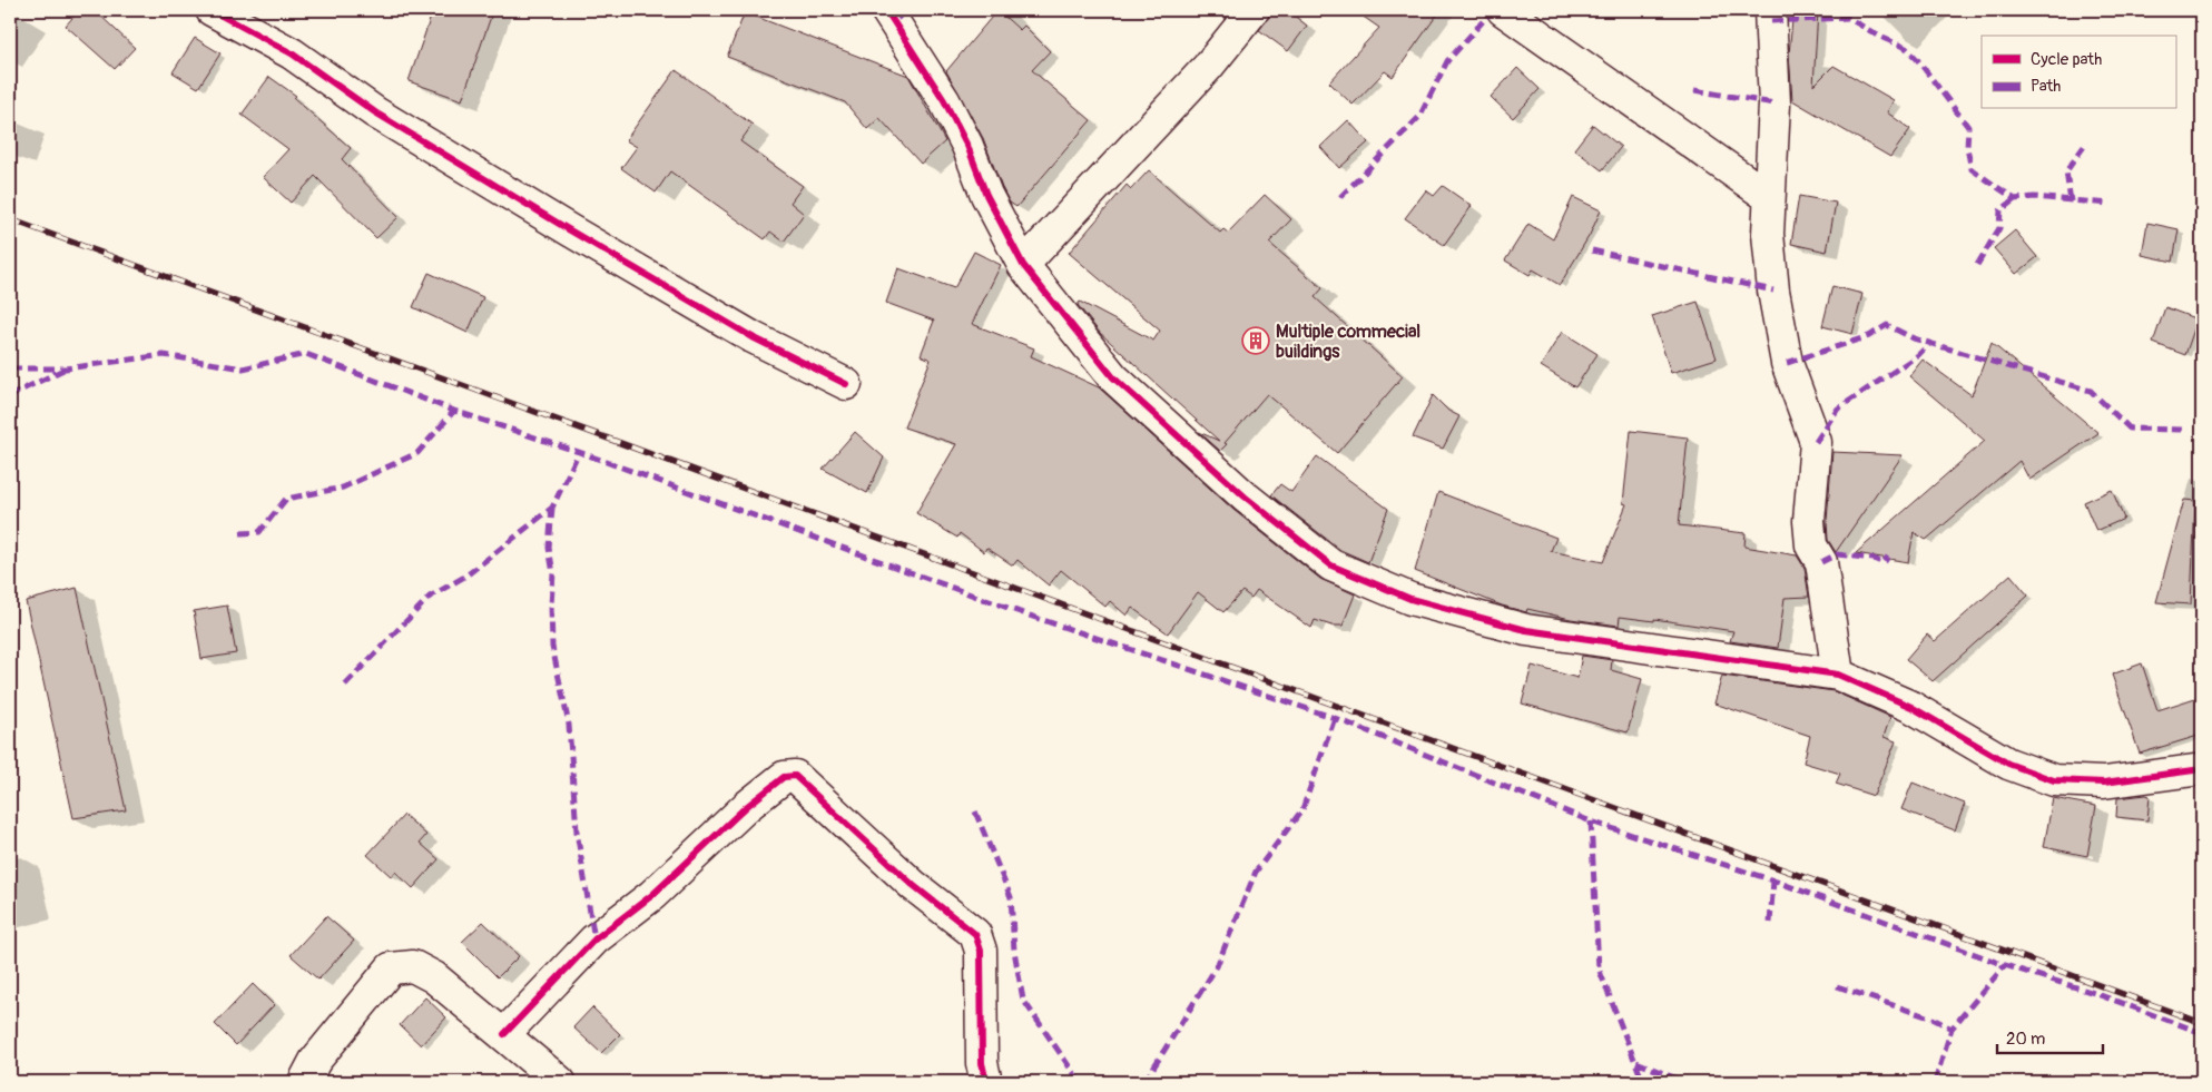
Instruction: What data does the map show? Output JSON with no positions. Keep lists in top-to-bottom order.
{
  "places": {
    "building": ["Multiple commecial buildings"]
  },
  "legend": ["Cycle path", "Path"],
  "scale_bar": "20 m"
}
